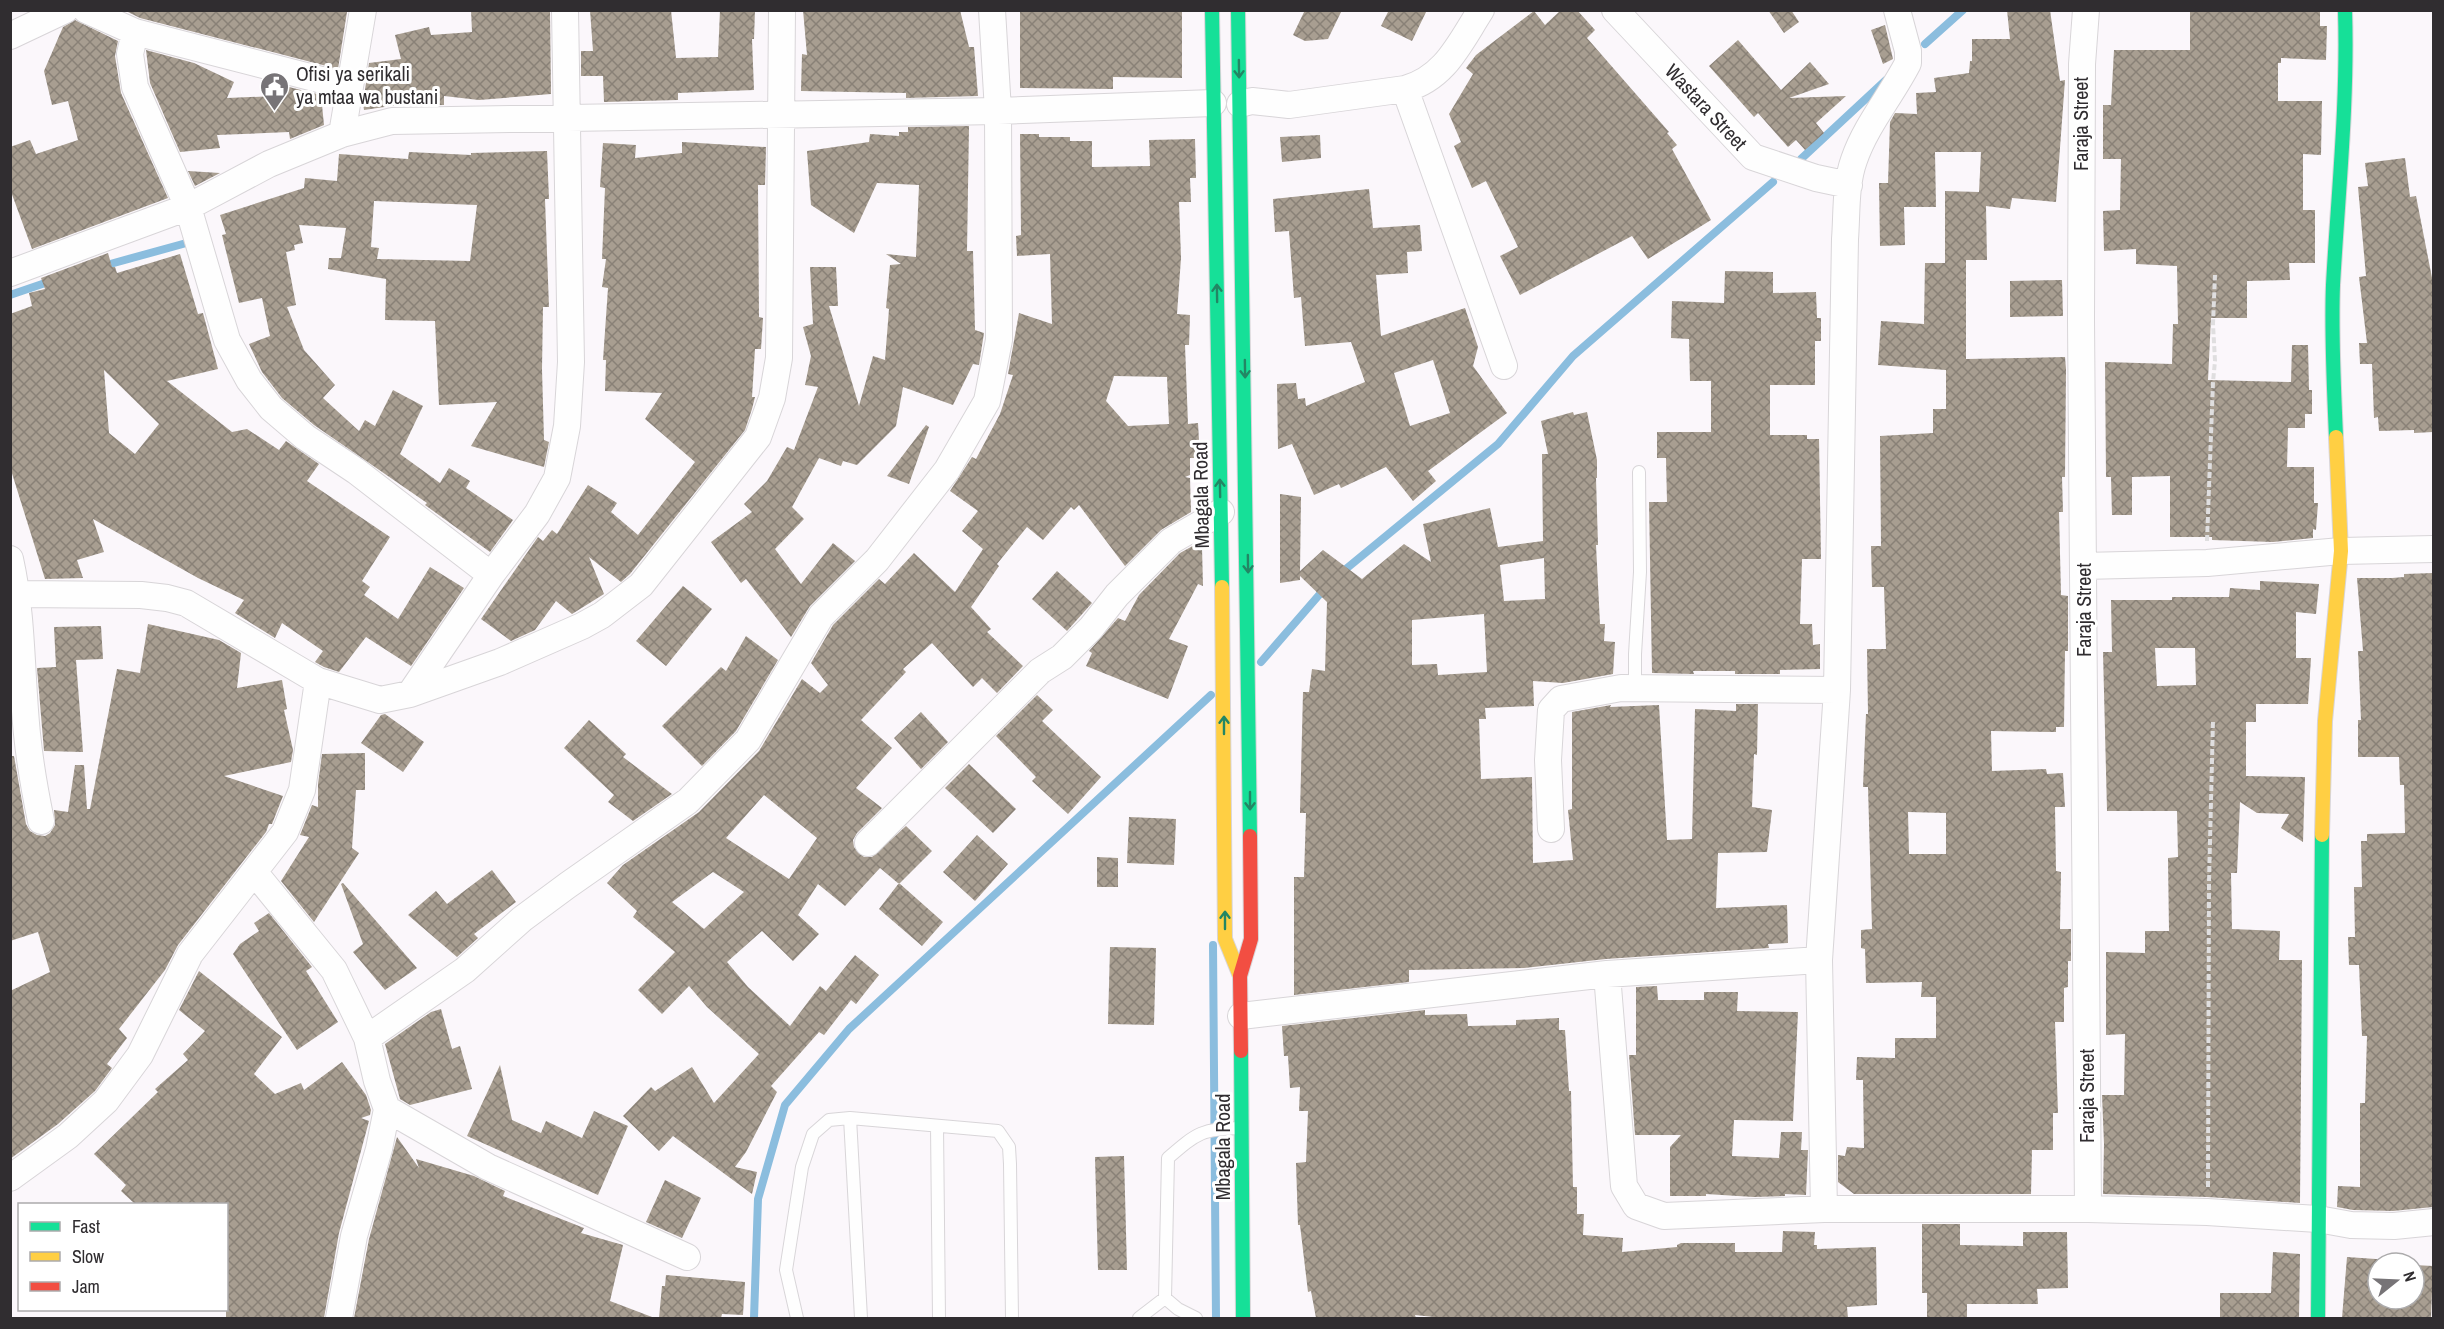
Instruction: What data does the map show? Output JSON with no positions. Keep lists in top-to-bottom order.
{
  "streets": {
    "street": ["Wastara Street", "Faraja Street", "Mbagala Road"]
  },
  "places": {
    "public building": ["Ofisi ya serikali ya mtaa wa bustani"]
  },
  "legend": ["Fast", "Slow", "Jam"],
  "north": "right"
}
